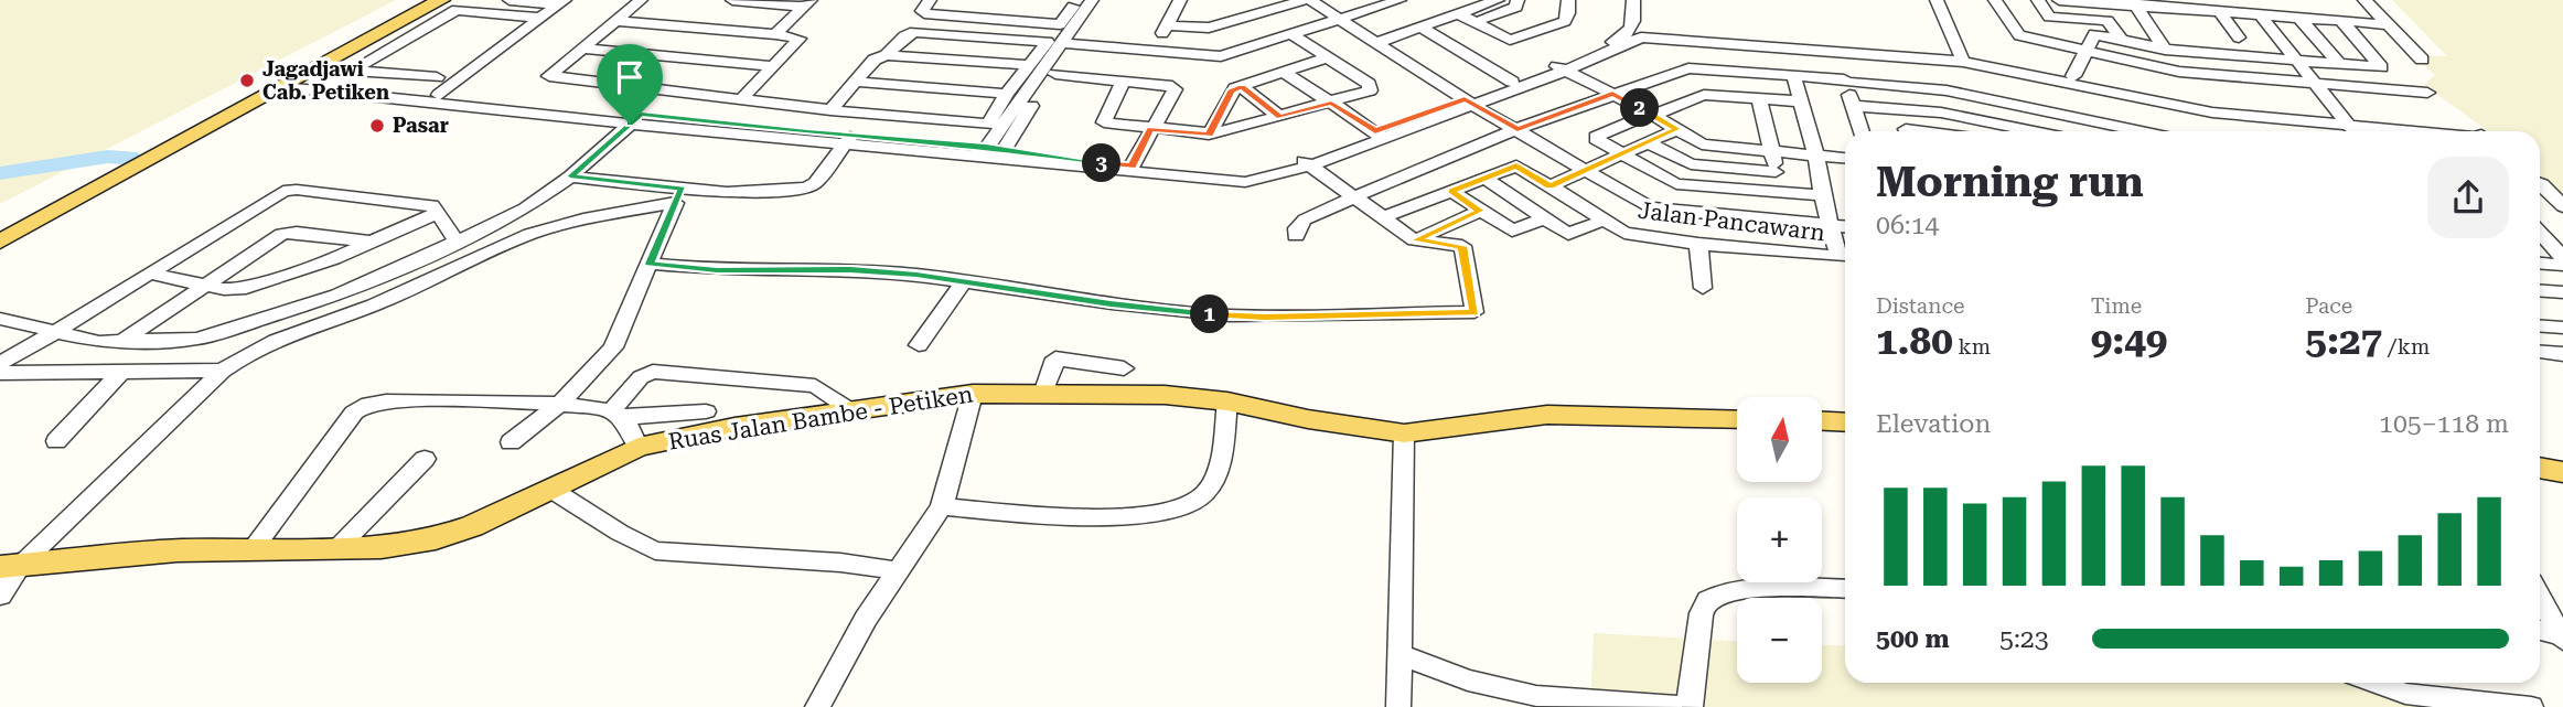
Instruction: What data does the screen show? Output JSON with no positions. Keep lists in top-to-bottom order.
{
  "streets": {
    "main road": ["Ruas Jalan Bambe - Petiken"],
    "street": ["Jalan Pancawarn"]
  },
  "places": ["Jagadjawi Cab. Petiken", "Pasar"],
  "north": "top",
  "page": {
    "pins": ["2", "3", "1"],
    "heading": ["Morning run", "06:14"],
    "stats": [
      ["Distance", "1.80 km"],
      ["Time", "9:49"],
      ["Pace", "5:27 /km"]
    ],
    "chart": ["Elevation", "105–118 m"],
    "map_buttons": ["+", "−"],
    "list": [
      {
        "name": "500 m",
        "note": "5:23"
      }
    ]
  }
}
